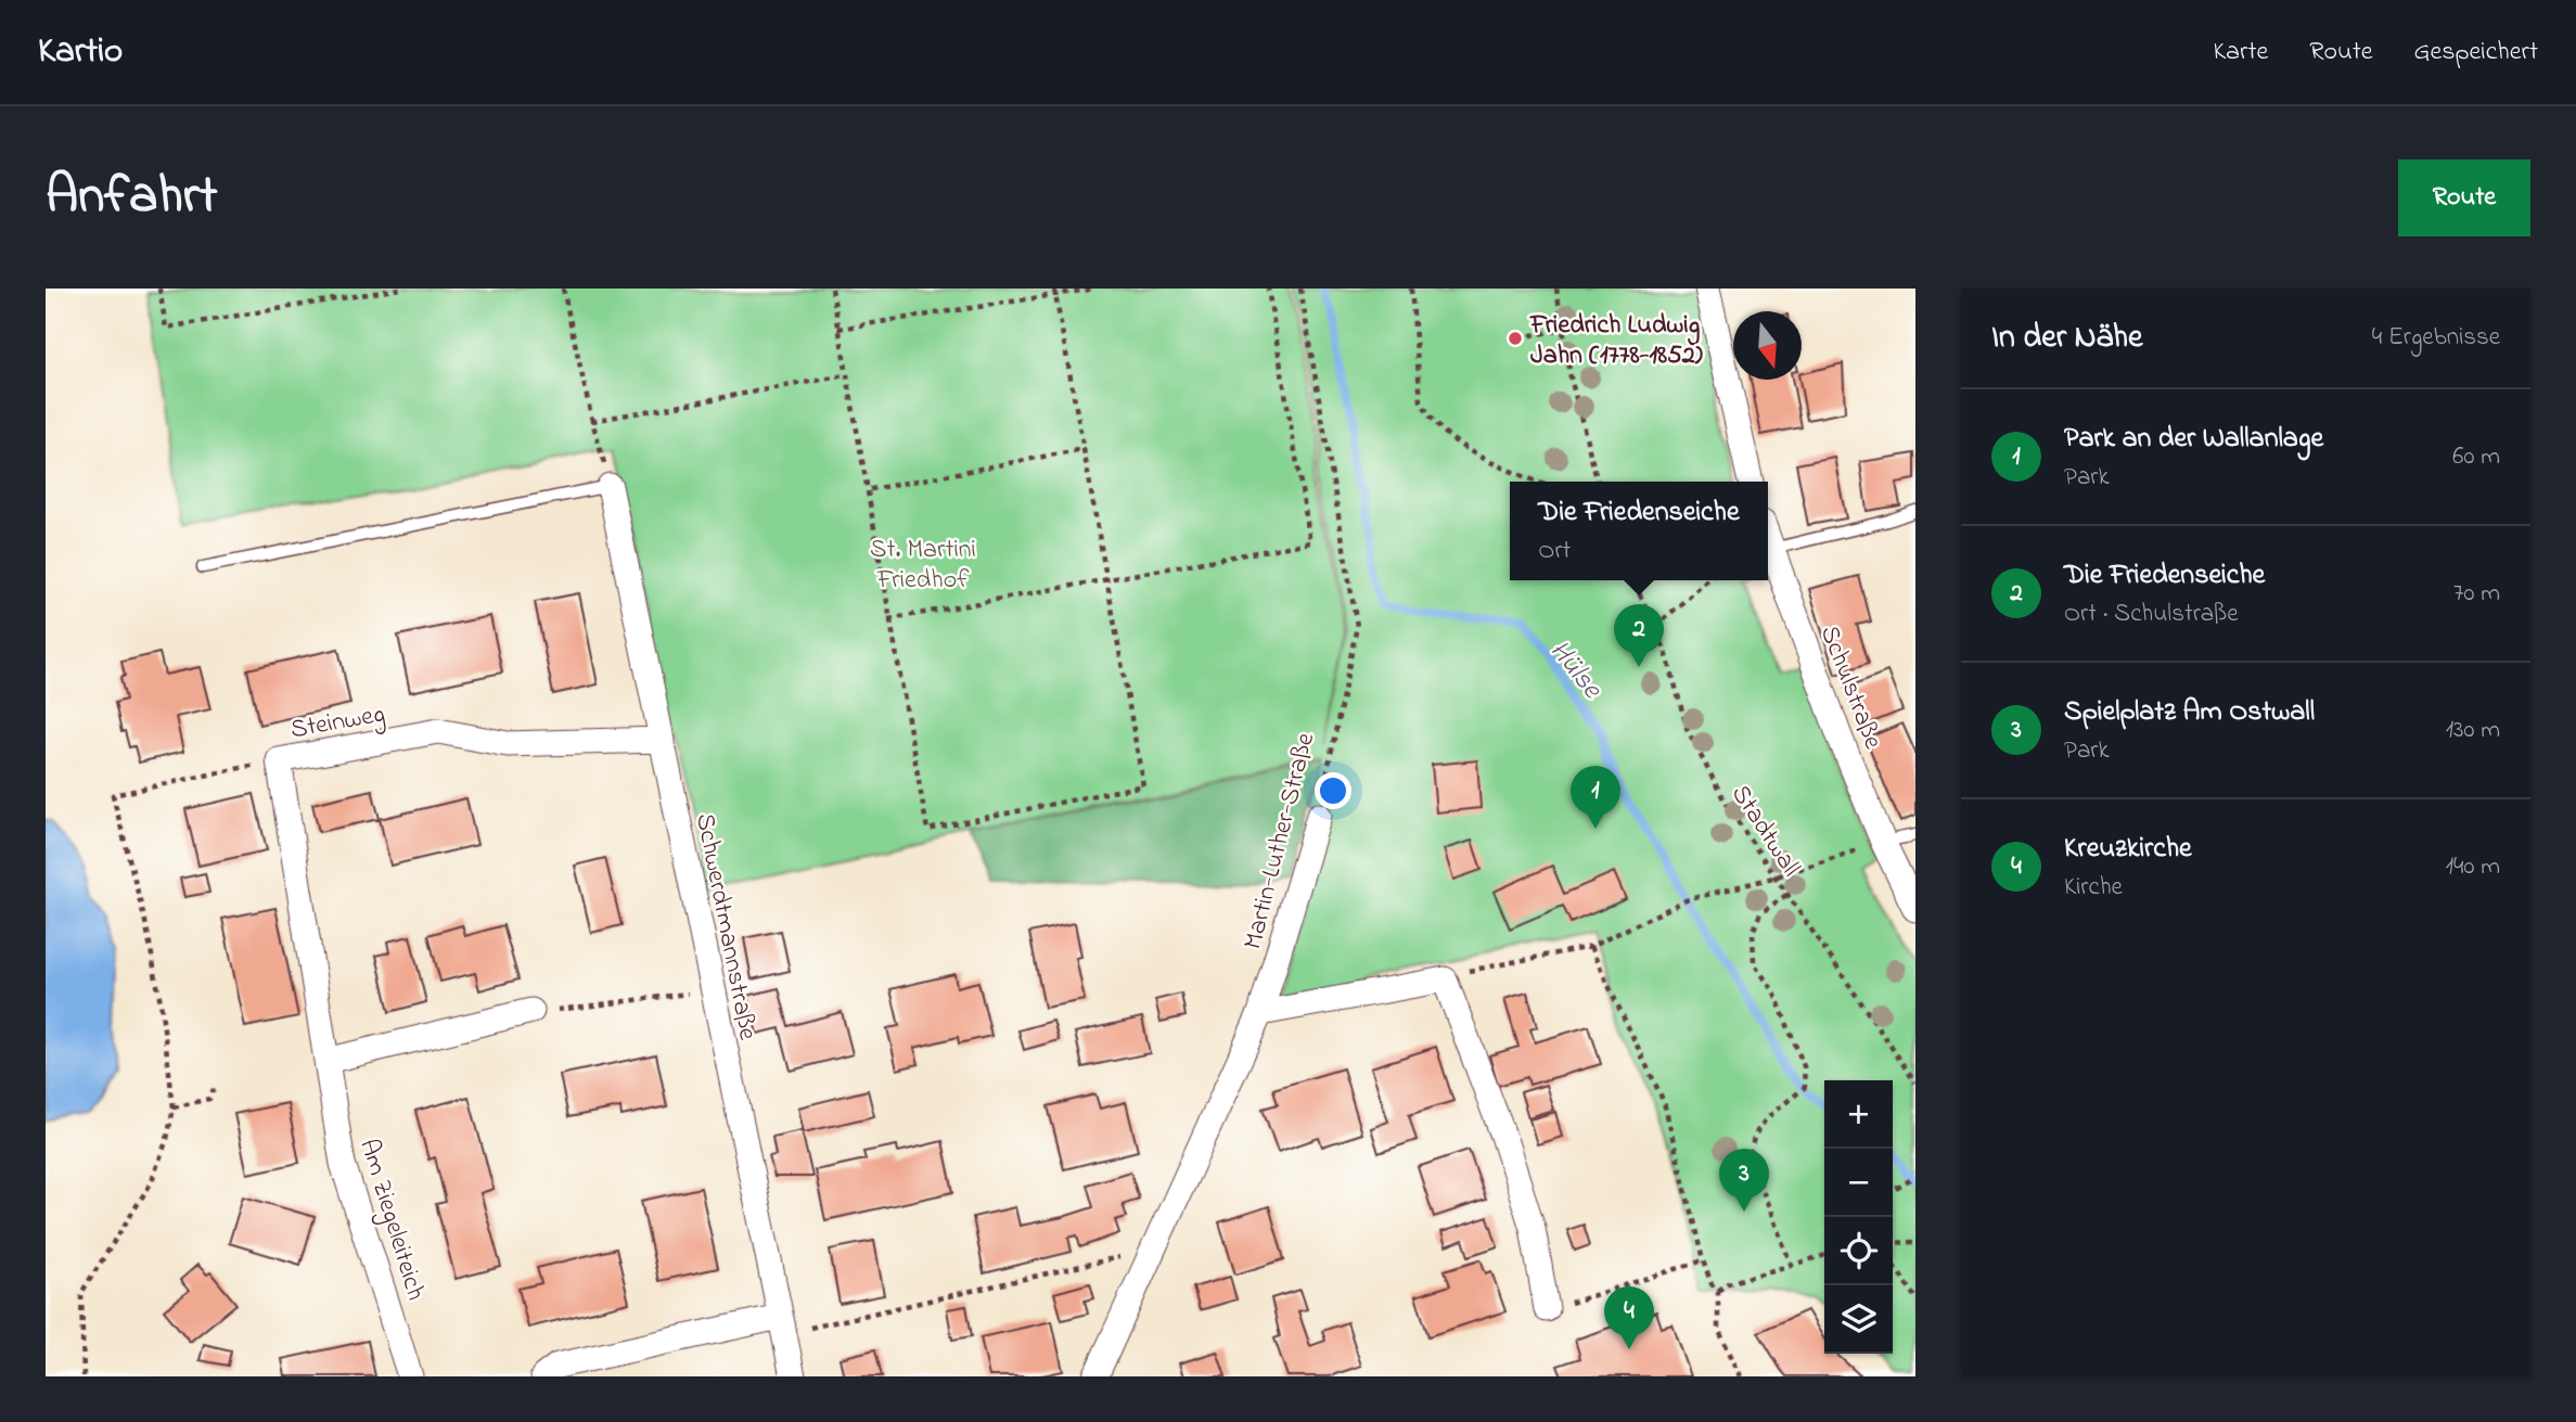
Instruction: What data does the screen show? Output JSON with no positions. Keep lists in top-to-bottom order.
{
  "streets": {
    "street": [
      "Schulstraße",
      "Steinweg",
      "Martin-Luther-Straße",
      "Schwerdtmannstraße",
      "Am Ziegeleiteich"
    ],
    "path": ["Stadtwall"]
  },
  "crossings": [
    ["Steinweg", "Schwerdtmannstraße"],
    ["Steinweg", "Am Ziegeleiteich"]
  ],
  "water": ["Hülse"],
  "parks": ["St. Martini Friedhof"],
  "places": ["Friedrich Ludwig Jahn (1778-1852)"],
  "north": "bottom",
  "page": {
    "header": "Kartio",
    "nav": ["Karte", "Route", "Gespeichert"],
    "title": "Anfahrt",
    "buttons": "Route",
    "heading": ["In der Nähe", "4 Ergebnisse"],
    "list": [
      {
        "mark": "1",
        "name": "Park an der Wallanlage",
        "note": "Park",
        "value": "60 m"
      },
      {
        "mark": "2",
        "name": "Die Friedenseiche",
        "note": "Ort · Schulstraße",
        "value": "70 m"
      },
      {
        "mark": "3",
        "name": "Spielplatz Am Ostwall",
        "note": "Park",
        "value": "130 m"
      },
      {
        "mark": "4",
        "name": "Kreuzkirche",
        "note": "Kirche",
        "value": "140 m"
      }
    ],
    "popup": ["Die Friedenseiche", "Ort"],
    "pins": [
      "2",
      "1",
      "3",
      "4"
    ],
    "map_buttons": ["+", "−"]
  }
}
